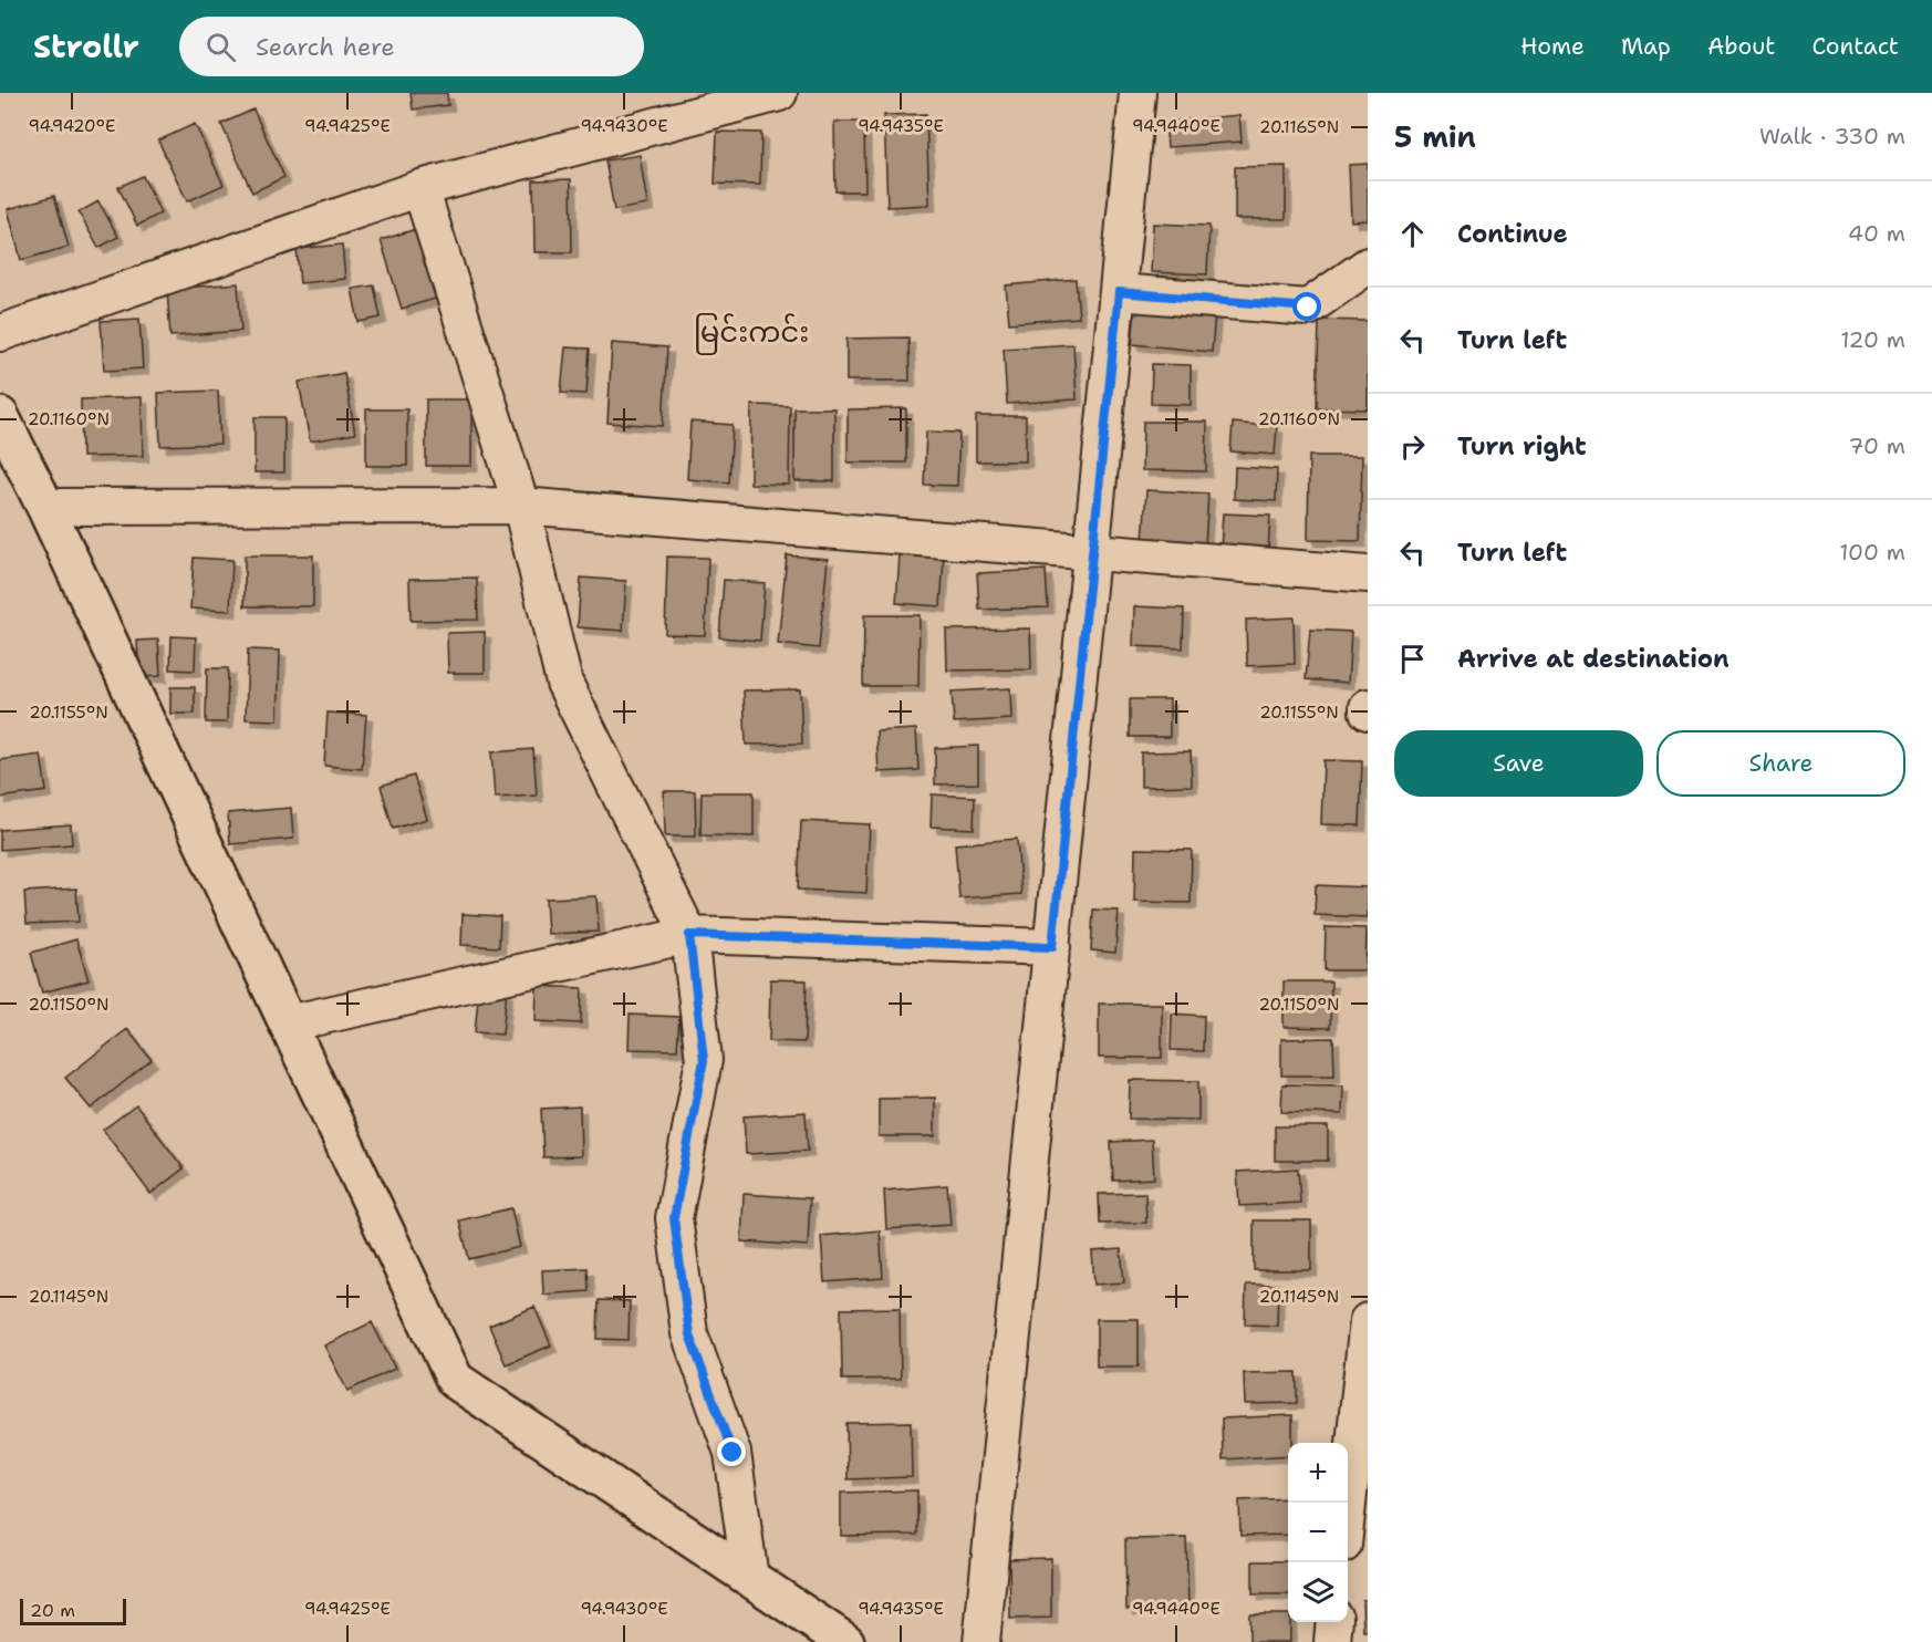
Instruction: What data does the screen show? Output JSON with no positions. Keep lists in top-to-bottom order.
{
  "districts": ["မြင်းကင်း"],
  "scale_bar": "20 m",
  "page": {
    "header": "Strollr",
    "search": "Search here",
    "nav": [
      "Home",
      "Map",
      "About",
      "Contact"
    ],
    "heading": ["5 min", "Walk · 330 m"],
    "list": [
      ["Continue", "40 m"],
      ["Turn left", "120 m"],
      ["Turn right", "70 m"],
      ["Turn left", "100 m"],
      "Arrive at destination"
    ],
    "buttons": ["Save", "Share"],
    "map_buttons": ["+", "−"],
    "scale": "20 m"
  },
  "coordinates": [
    "94.9420°E",
    "94.9425°E",
    "94.9430°E",
    "94.9435°E",
    "94.9440°E",
    "20.1165°N",
    "20.1160°N",
    "20.1155°N",
    "20.1150°N",
    "20.1145°N"
  ]
}
